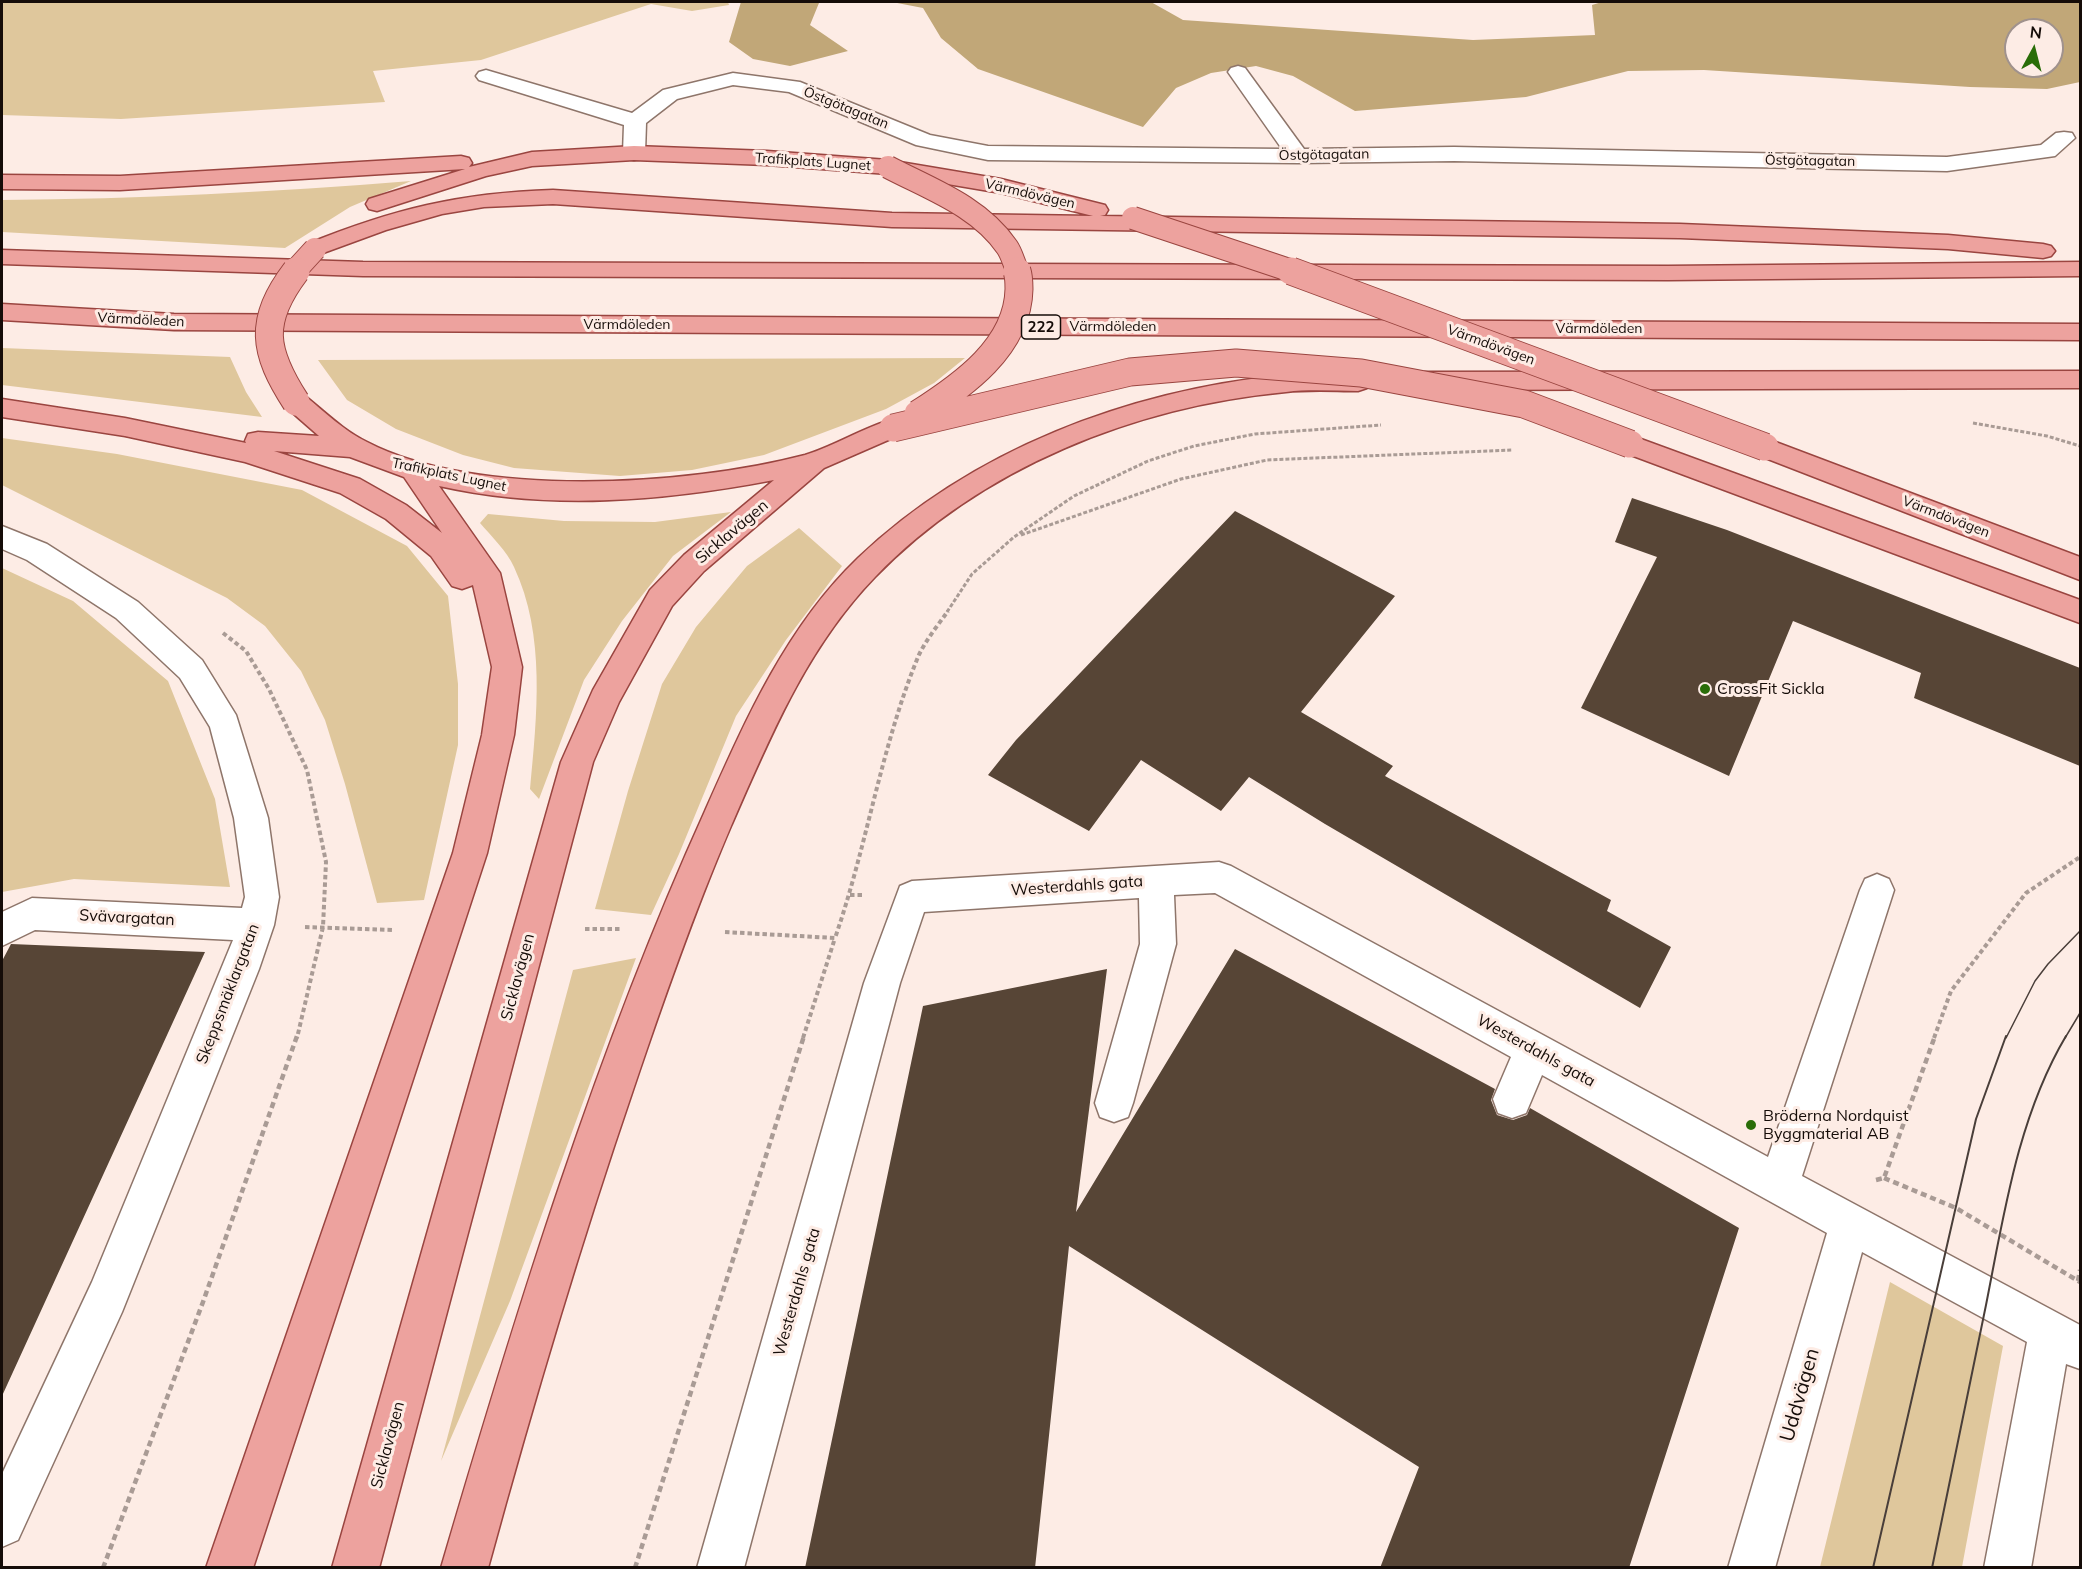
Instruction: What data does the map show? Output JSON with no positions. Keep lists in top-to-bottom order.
{
  "streets": {
    "main road": [
      "Trafikplats Lugnet",
      "Värmdövägen",
      "Värmdöleden",
      "222",
      "Sicklavägen"
    ],
    "street": [
      "Östgötagatan",
      "Westerdahls gata",
      "Svävargatan",
      "Skeppsmäklargatan",
      "Uddvägen"
    ]
  },
  "crossings": [
    ["Trafikplats Lugnet", "Värmdövägen"],
    ["Trafikplats Lugnet", "Sicklavägen"],
    ["Westerdahls gata", "Uddvägen"],
    ["Svävargatan", "Skeppsmäklargatan"]
  ],
  "places": ["CrossFit Sickla", "Bröderna Nordquist Byggmaterial AB"],
  "north": "top"
}
